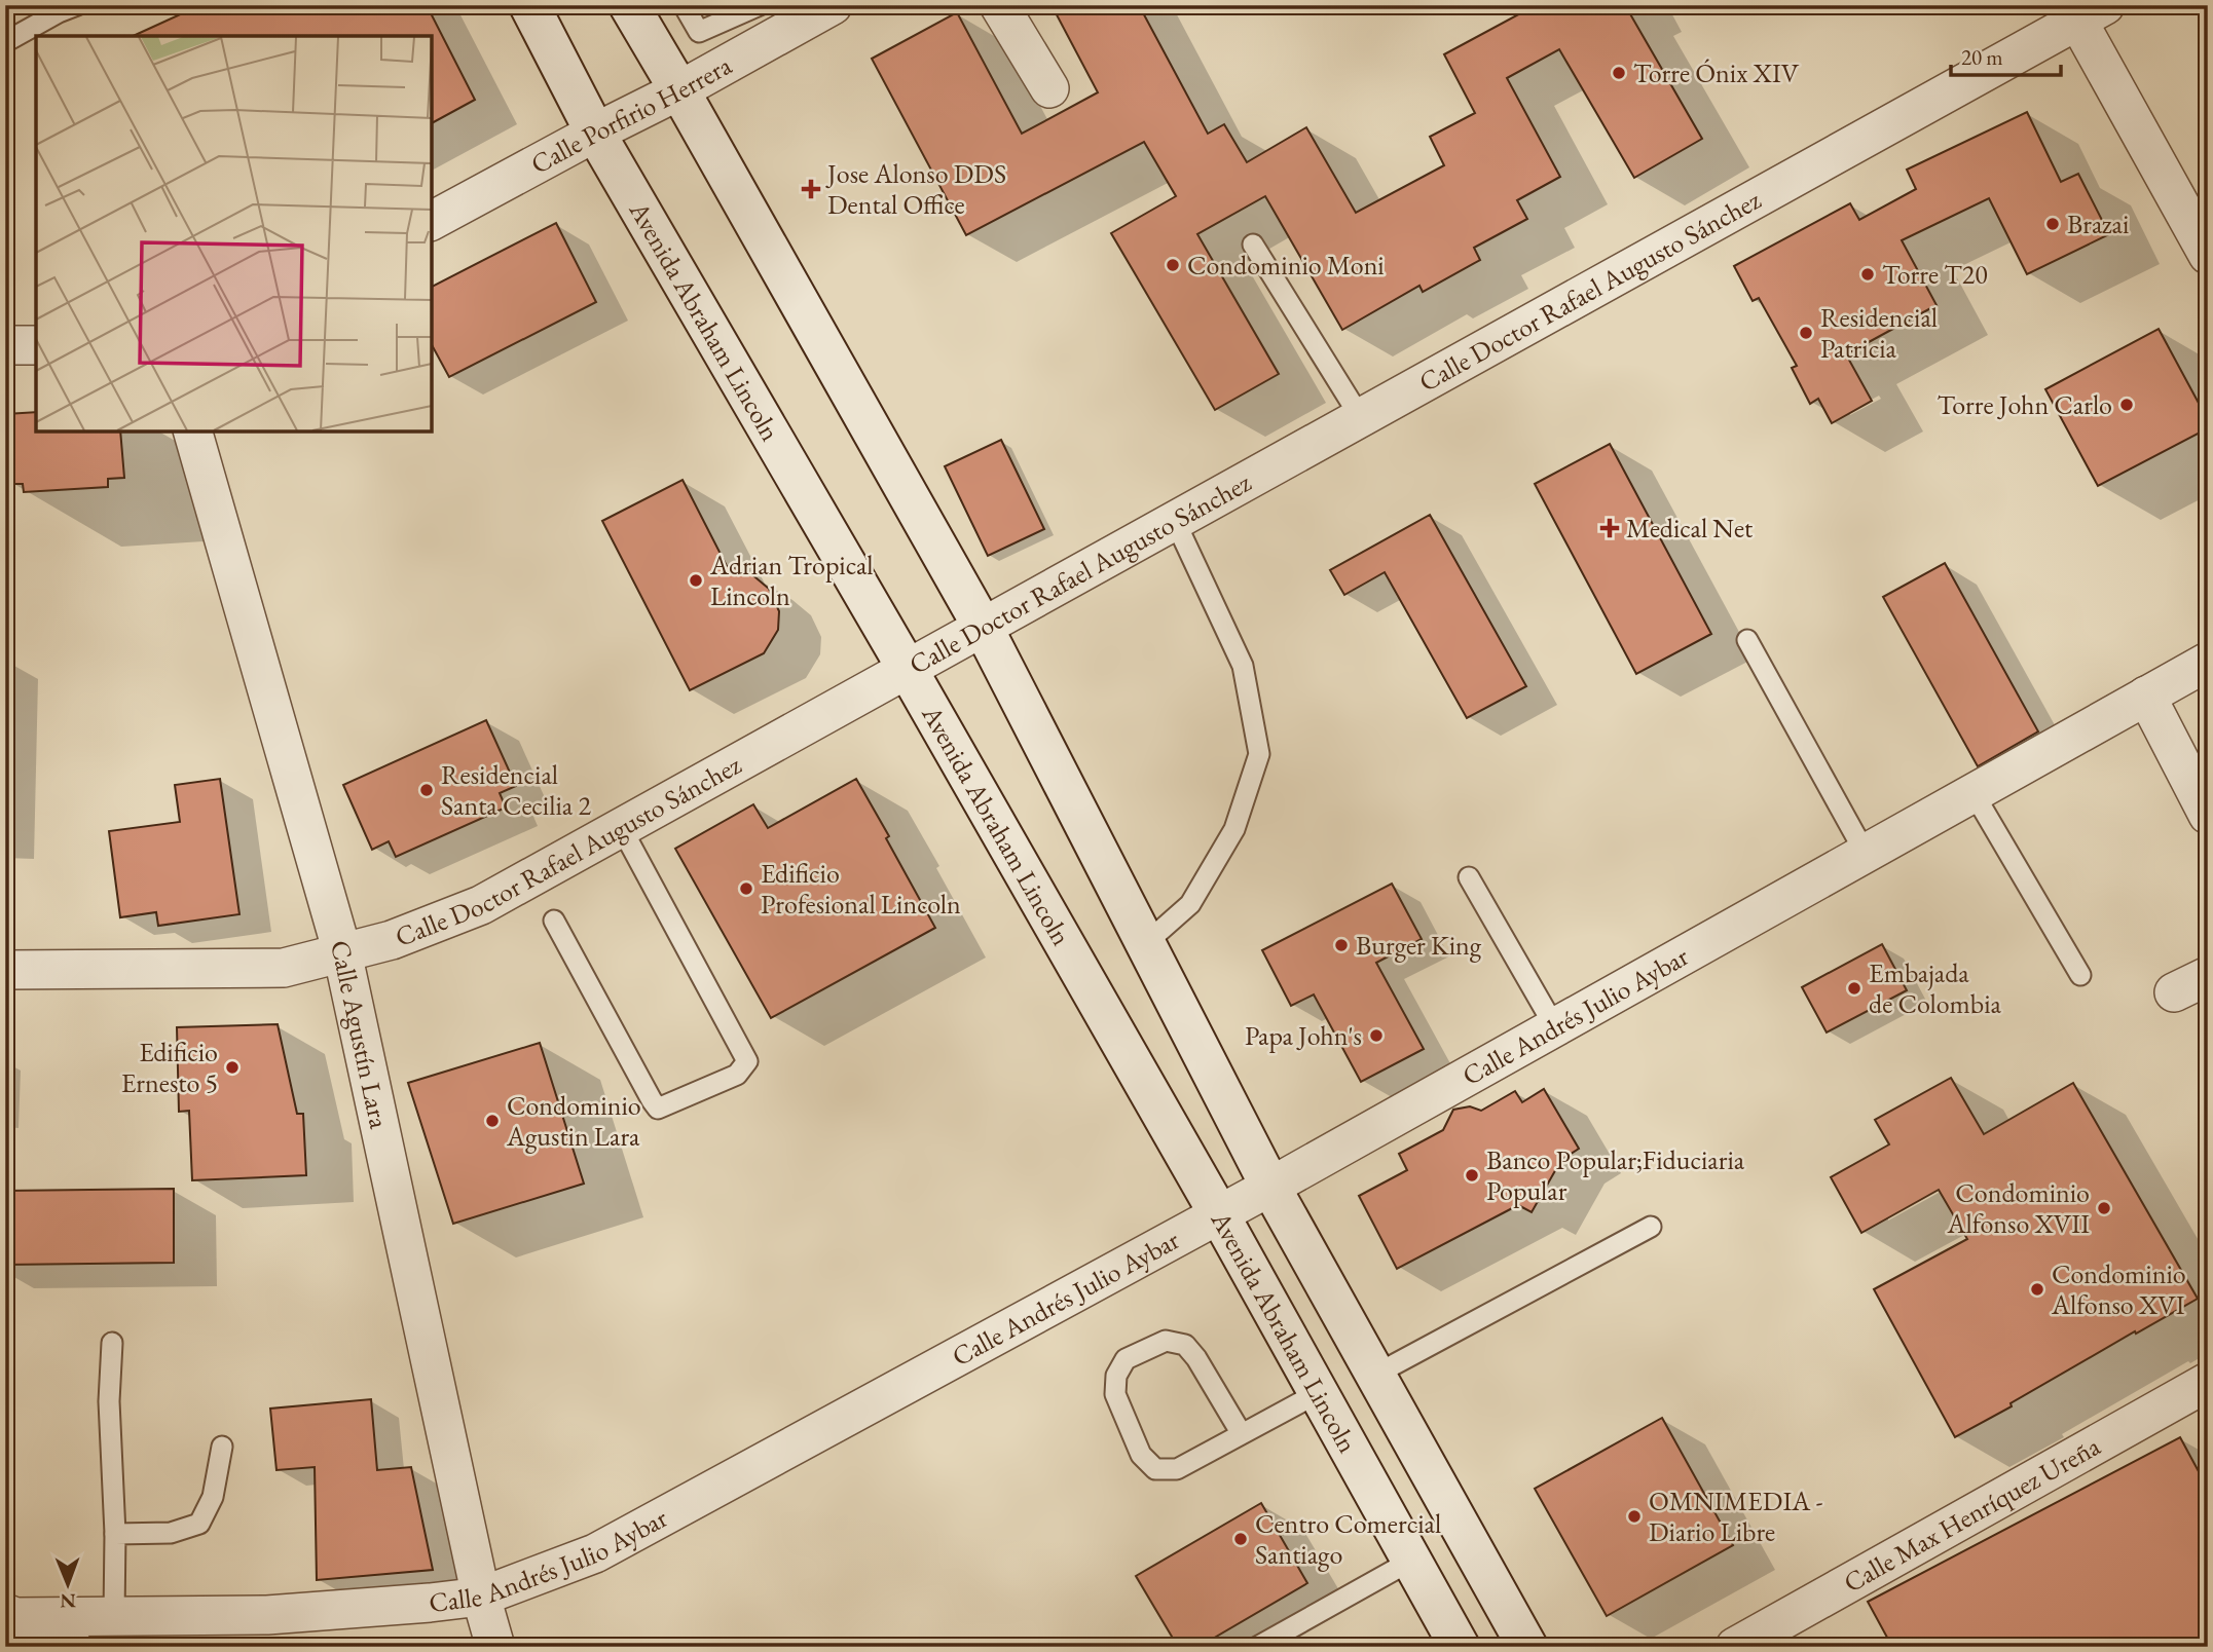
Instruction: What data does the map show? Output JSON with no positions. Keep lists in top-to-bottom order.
{
  "streets": {
    "main road": ["Avenida Abraham Lincoln"],
    "street": [
      "Calle Porfirio Herrera",
      "Calle Doctor Rafael Augusto Sánchez",
      "Calle Andrés Julio Aybar",
      "Calle Agustín Lara",
      "Calle Max Henríquez Ureña"
    ]
  },
  "crossings": [
    ["Calle Porfirio Herrera", "Avenida Abraham Lincoln"],
    ["Calle Doctor Rafael Augusto Sánchez", "Avenida Abraham Lincoln"],
    ["Calle Doctor Rafael Augusto Sánchez", "Calle Agustín Lara"],
    ["Avenida Abraham Lincoln", "Calle Andrés Julio Aybar"],
    ["Calle Andrés Julio Aybar", "Calle Agustín Lara"]
  ],
  "places": {
    "other": [
      "Torre Ónix XIV",
      "Brazai",
      "Condominio Moni",
      "Torre T20",
      "Residencial Patricia",
      "Torre John Carlo",
      "Adrian Tropical Lincoln",
      "Residencial Santa Cecilia 2",
      "Edificio Profesional Lincoln",
      "Burger King",
      "Embajada de Colombia",
      "Papa John's",
      "Edificio Ernesto 5",
      "Condominio Agustin Lara",
      "Banco Popular;Fiduciaria Popular",
      "Condominio Alfonso XVII",
      "Condominio Alfonso XVI",
      "OMNIMEDIA - Diario Libre",
      "Centro Comercial Santiago"
    ],
    "health": ["Jose Alonso DDS Dental Office", "Medical Net"]
  },
  "scale_bar": "20 m",
  "north": "bottom"
}
